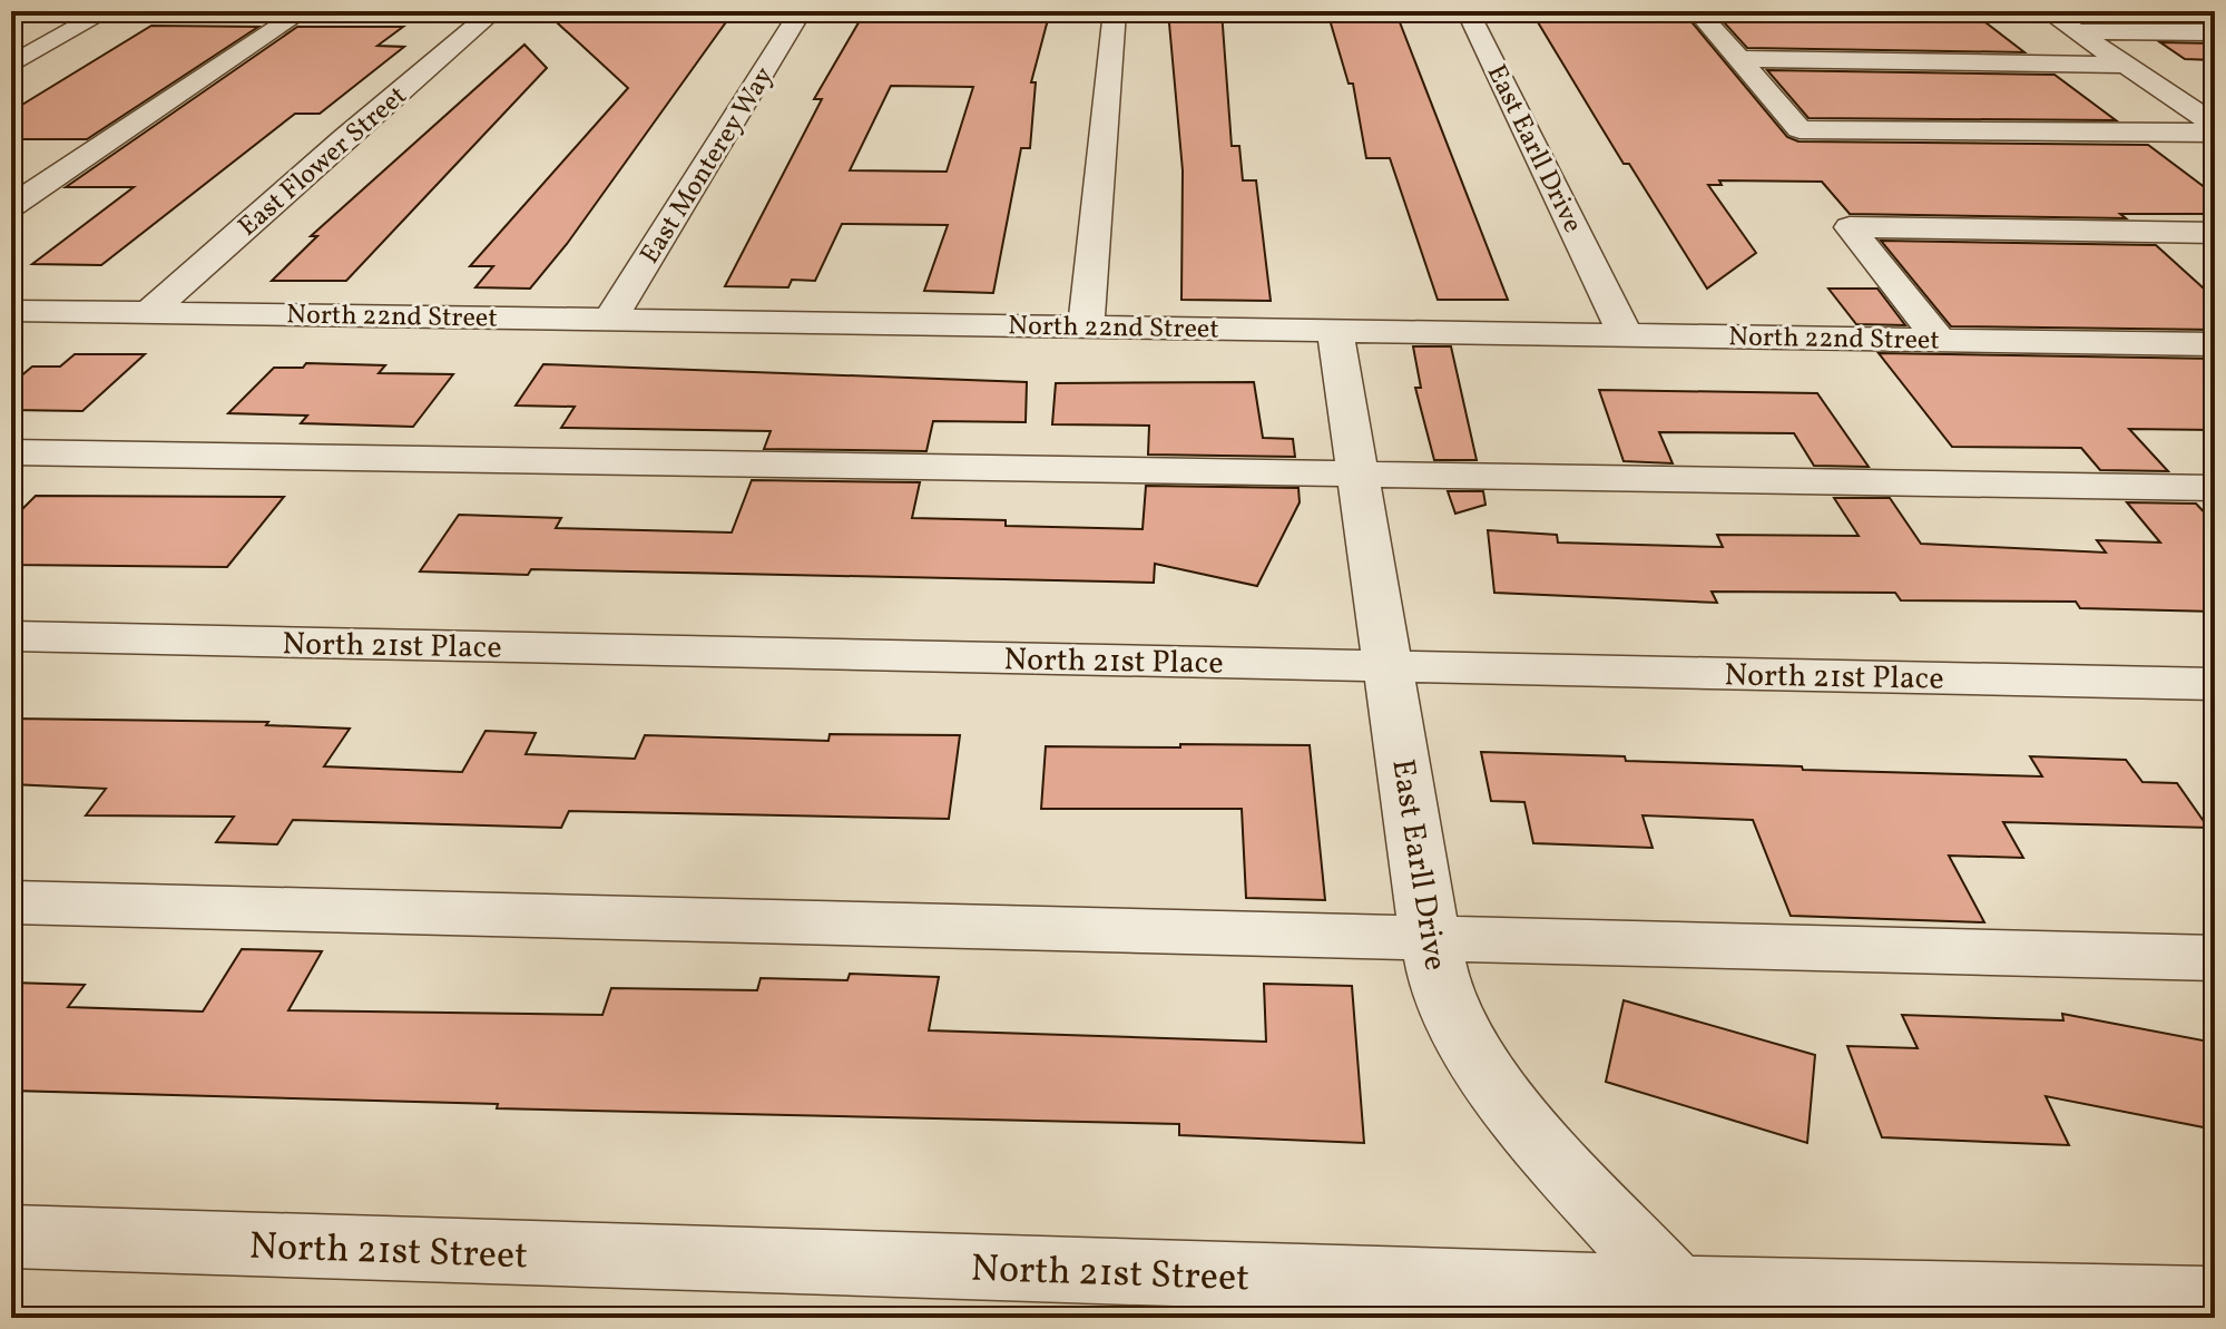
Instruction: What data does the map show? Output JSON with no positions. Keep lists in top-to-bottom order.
{
  "streets": {
    "street": [
      "East Earll Drive",
      "East Flower Street",
      "East Monterey Way",
      "North 22nd Street",
      "North 21st Place",
      "North 21st Street"
    ]
  },
  "crossings": [
    ["East Earll Drive", "North 22nd Street"],
    ["East Earll Drive", "North 21st Place"],
    ["East Earll Drive", "North 21st Street"],
    ["East Flower Street", "North 22nd Street"],
    ["East Monterey Way", "North 22nd Street"]
  ]
}
